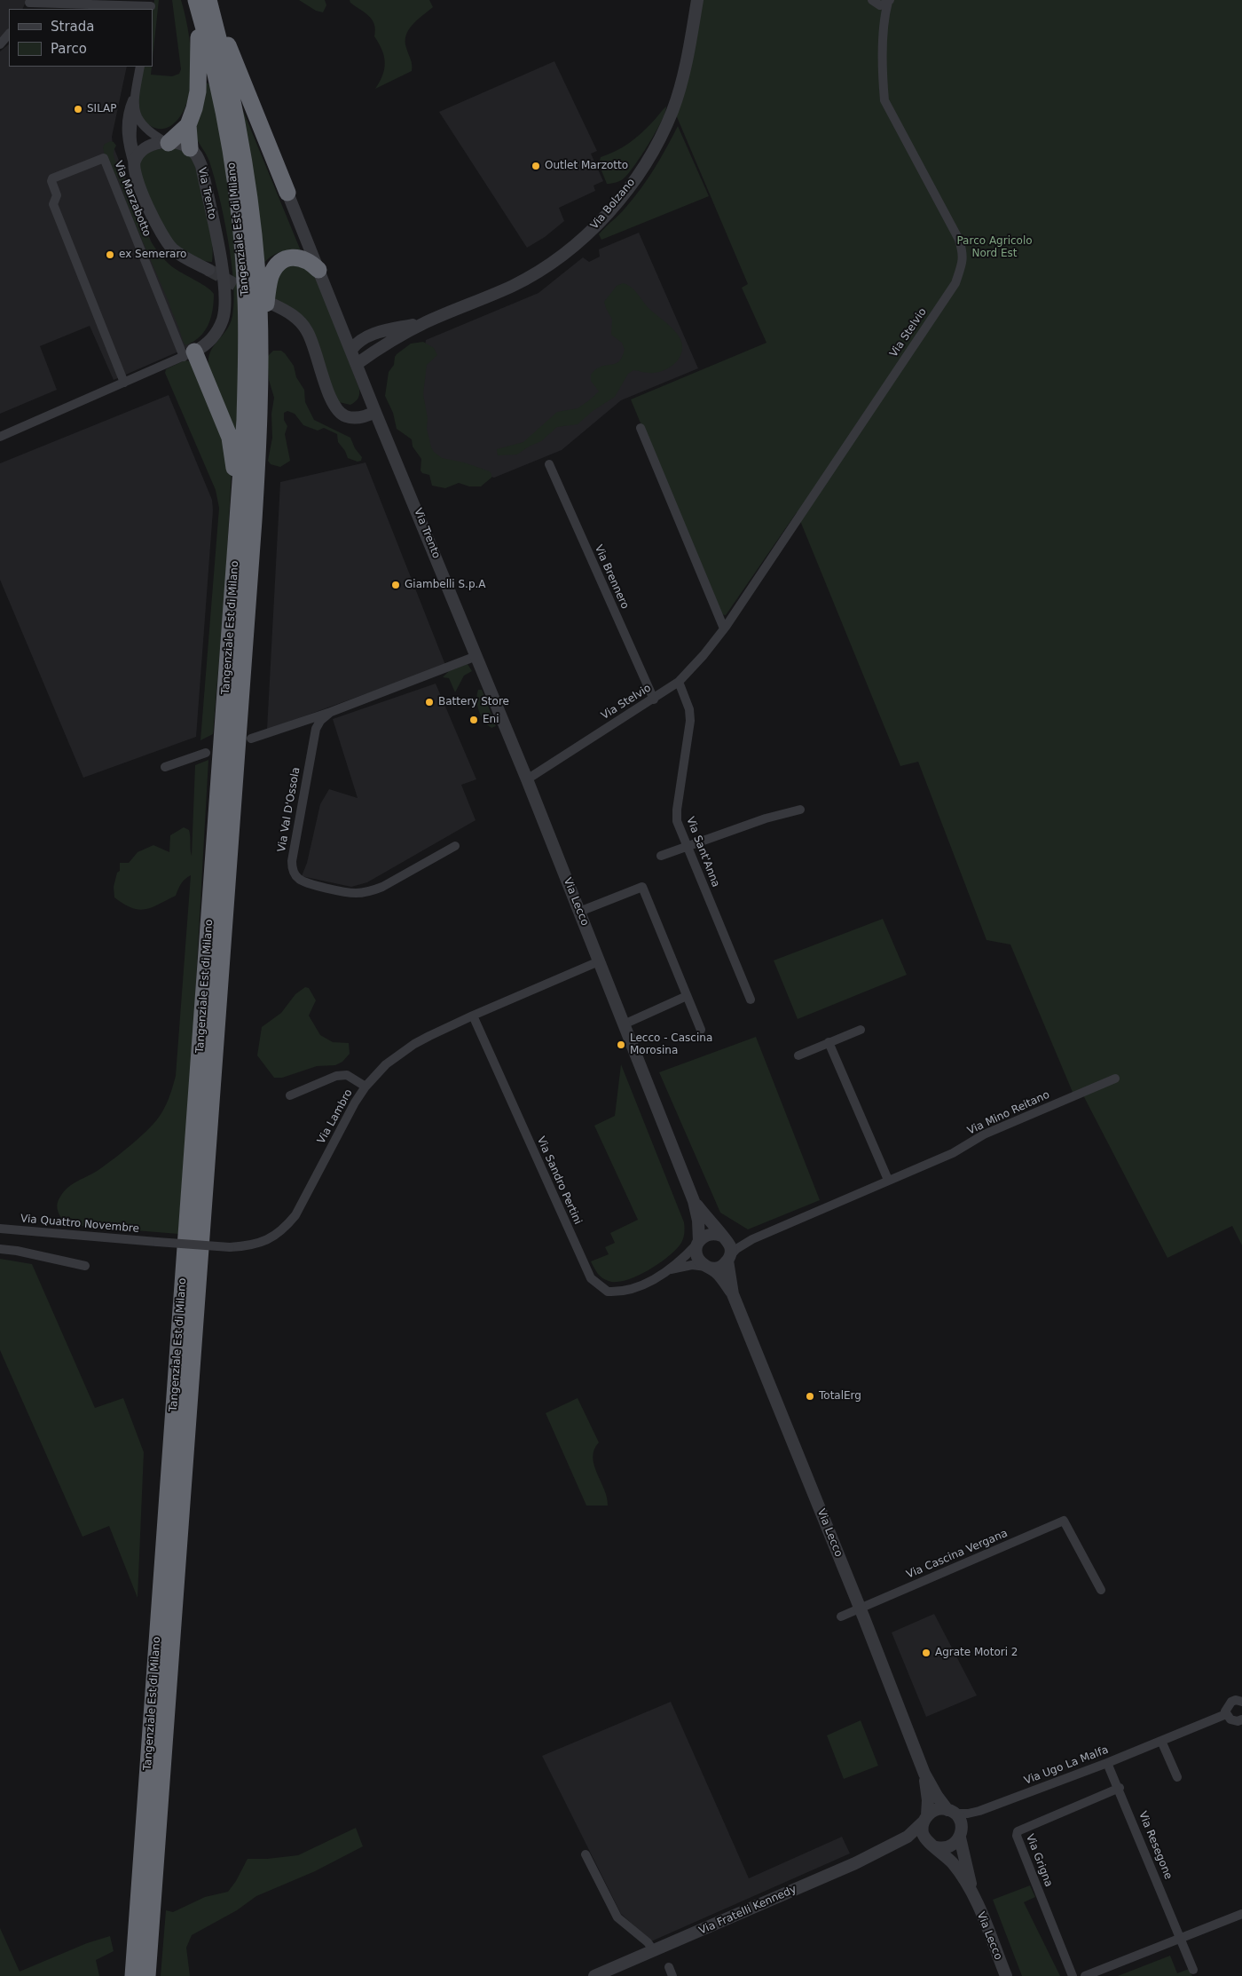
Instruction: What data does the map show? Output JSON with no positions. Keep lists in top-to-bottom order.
{
  "streets": {
    "highway": ["Tangenziale Est di Milano"],
    "street": [
      "Via Trento",
      "Via Marzabotto",
      "Via Bolzano",
      "Via Stelvio",
      "Via Brennero",
      "Via Val D'Ossola",
      "Via Sant'Anna",
      "Via Lecco",
      "Via Mino Reitano",
      "Via Lambro",
      "Via Sandro Pertini",
      "Via Quattro Novembre",
      "Via Cascina Vergana",
      "Via Ugo La Malfa",
      "Via Resegone",
      "Via Grigna",
      "Via Fratelli Kennedy"
    ]
  },
  "crossings": [
    ["Via Trento", "Via Marzabotto"],
    ["Via Trento", "Via Stelvio"],
    ["Via Trento", "Via Lecco"],
    ["Via Stelvio", "Via Brennero"],
    ["Via Stelvio", "Via Sant'Anna"],
    ["Via Stelvio", "Via Lecco"],
    ["Via Lecco", "Via Mino Reitano"],
    ["Via Lecco", "Via Lambro"],
    ["Via Lecco", "Via Cascina Vergana"],
    ["Via Lecco", "Via Ugo La Malfa"],
    ["Via Lecco", "Via Fratelli Kennedy"],
    ["Via Lambro", "Via Sandro Pertini"],
    ["Via Lambro", "Via Quattro Novembre"],
    ["Via Ugo La Malfa", "Via Resegone"],
    ["Via Ugo La Malfa", "Via Fratelli Kennedy"],
    ["Via Resegone", "Via Grigna"]
  ],
  "parks": ["Parco Agricolo Nord Est"],
  "places": [
    "SILAP",
    "Outlet Marzotto",
    "ex Semeraro",
    "Giambelli S.p.A",
    "Battery Store",
    "Eni",
    "Lecco - Cascina Morosina",
    "TotalErg",
    "Agrate Motori 2"
  ],
  "legend": ["Strada", "Parco"]
}
